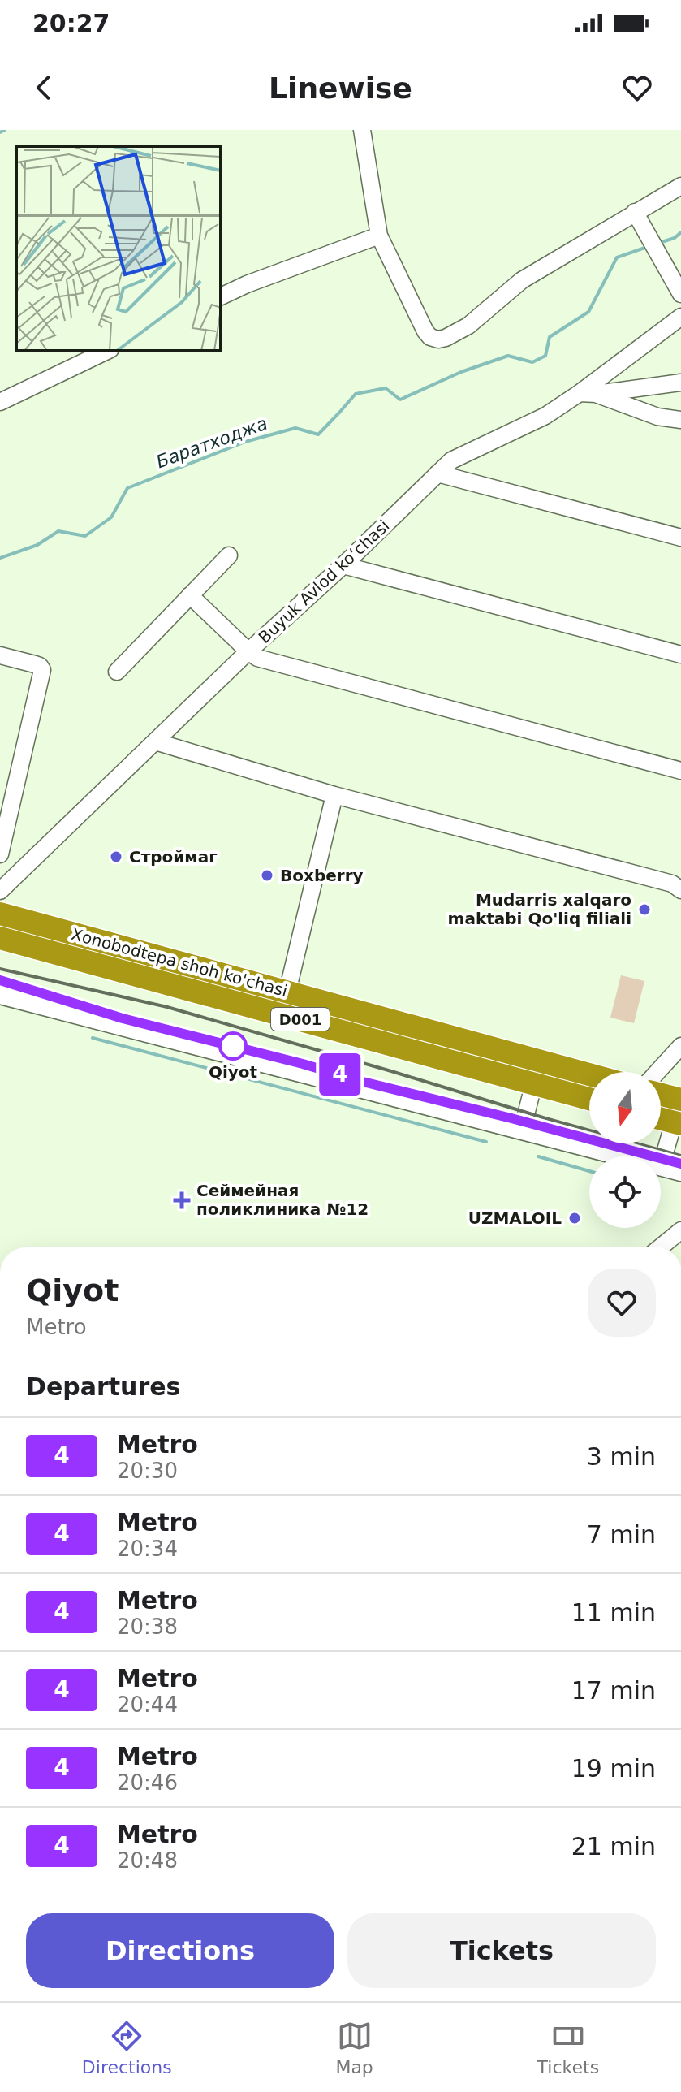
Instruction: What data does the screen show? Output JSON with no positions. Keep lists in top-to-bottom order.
{
  "streets": {
    "highway": ["Xonobodtepa shoh ko'chasi", "D001"],
    "street": ["Buyuk Avlod koʻchasi"]
  },
  "water": ["Баратходжа"],
  "places": {
    "other": [
      "Строймаг",
      "Boxberry",
      "Mudarris xalqaro maktabi Qo'liq filiali",
      "Qiyot",
      "UZMALOIL"
    ],
    "health": ["Сеймейная поликлиника №12"]
  },
  "lines": ["metro line 4"],
  "north": "bottom",
  "page": {
    "status": "20:27",
    "header": "Linewise",
    "on_map": "4",
    "heading": [
      ["Qiyot", "Metro"],
      "Departures"
    ],
    "list": [
      {
        "mark": "4",
        "name": "Metro",
        "note": "20:30",
        "value": "3 min"
      },
      {
        "mark": "4",
        "name": "Metro",
        "note": "20:34",
        "value": "7 min"
      },
      {
        "mark": "4",
        "name": "Metro",
        "note": "20:38",
        "value": "11 min"
      },
      {
        "mark": "4",
        "name": "Metro",
        "note": "20:44",
        "value": "17 min"
      },
      {
        "mark": "4",
        "name": "Metro",
        "note": "20:46",
        "value": "19 min"
      },
      {
        "mark": "4",
        "name": "Metro",
        "note": "20:48",
        "value": "21 min"
      }
    ],
    "buttons": ["Directions", "Tickets"],
    "tabs": ["Directions", "Map", "Tickets"]
  }
}
